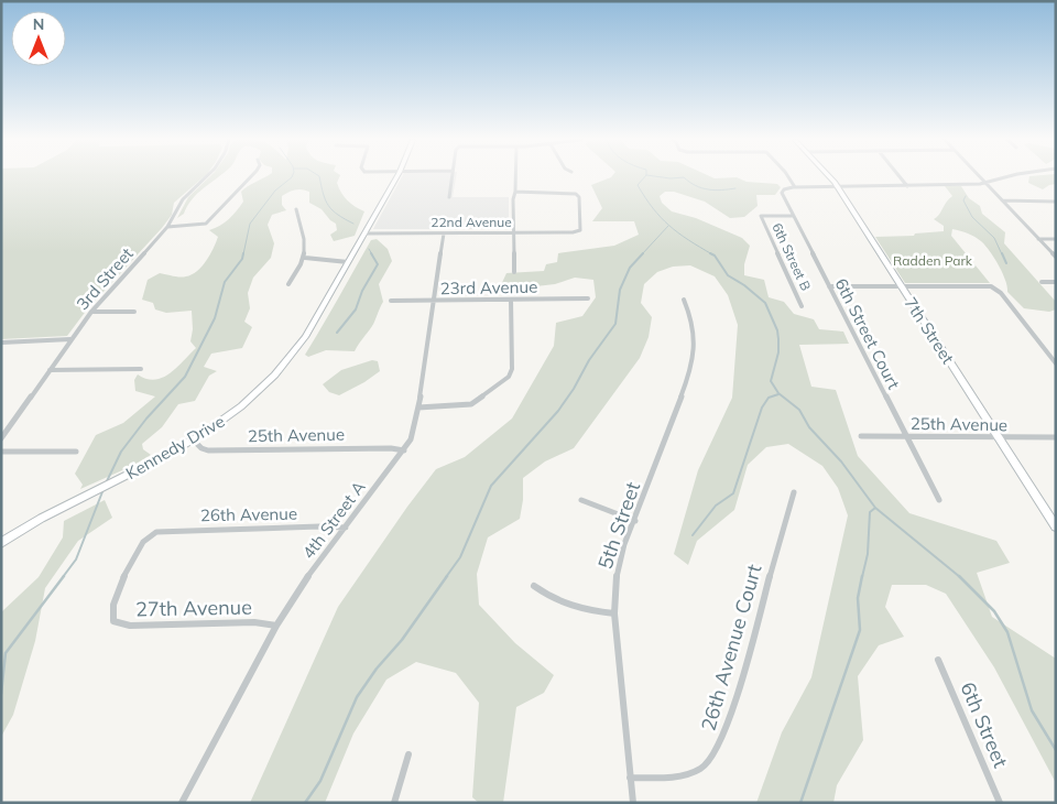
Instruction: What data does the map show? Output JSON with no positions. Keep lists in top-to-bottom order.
{
  "streets": {
    "street": [
      "22nd Avenue",
      "6th Street B",
      "3rd Street",
      "23rd Avenue",
      "7th Street",
      "6th Street Court",
      "25th Avenue",
      "Kennedy Drive",
      "26th Avenue",
      "4th Street A",
      "5th Street",
      "27th Avenue",
      "26th Avenue Court",
      "6th Street"
    ]
  },
  "crossings": [
    ["22nd Avenue", "Kennedy Drive"],
    ["22nd Avenue", "4th Street A"],
    ["6th Street B", "6th Street Court"],
    ["23rd Avenue", "4th Street A"],
    ["7th Street", "25th Avenue"],
    ["6th Street Court", "25th Avenue"],
    ["25th Avenue", "Kennedy Drive"],
    ["25th Avenue", "4th Street A"],
    ["26th Avenue", "4th Street A"],
    ["26th Avenue", "27th Avenue"],
    ["4th Street A", "27th Avenue"],
    ["5th Street", "26th Avenue Court"]
  ],
  "parks": ["Radden Park"],
  "north": "top"
}
